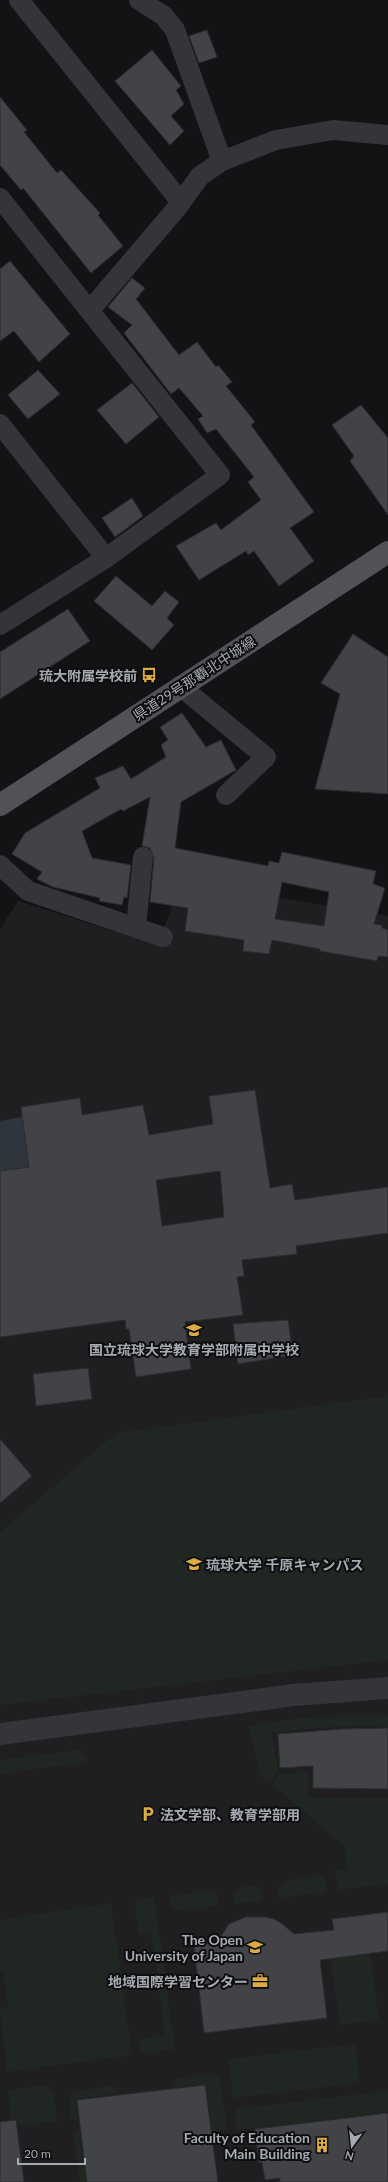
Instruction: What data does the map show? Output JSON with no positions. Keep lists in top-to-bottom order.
{
  "streets": {
    "main road": ["県道29号那覇北中城線"]
  },
  "places": {
    "bus stop": ["琉大附属学校前"],
    "school or university": ["国立琉球大学教育学部附属中学校", "琉球大学 千原キャンパス", "The Open University of Japan"],
    "parking": ["法文学部、教育学部用"],
    "office": ["地域国際学習センター"],
    "building": ["Faculty of Education Main Building"]
  },
  "scale_bar": "20 m",
  "north": "bottom"
}
